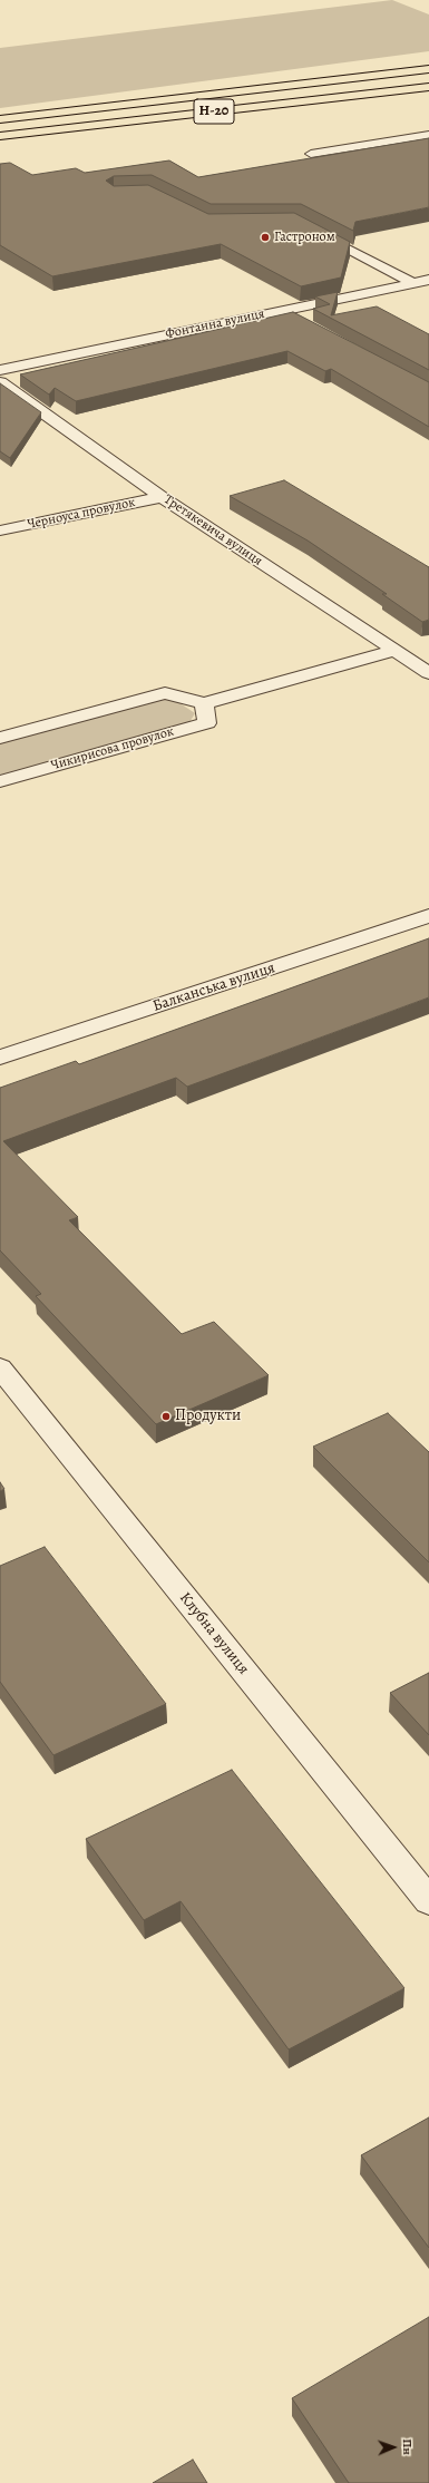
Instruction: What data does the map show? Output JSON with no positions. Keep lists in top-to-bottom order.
{
  "streets": {
    "main road": ["Н-20"],
    "street": [
      "Фонтанна вулиця",
      "Черноуса провулок",
      "Третякевича вулиця",
      "Чикирисова провулок",
      "Балканська вулиця",
      "Клубна вулиця"
    ]
  },
  "crossings": [
    ["Черноуса провулок", "Третякевича вулиця"]
  ],
  "places": ["Гастроном", "Продукти"],
  "north": "right"
}
